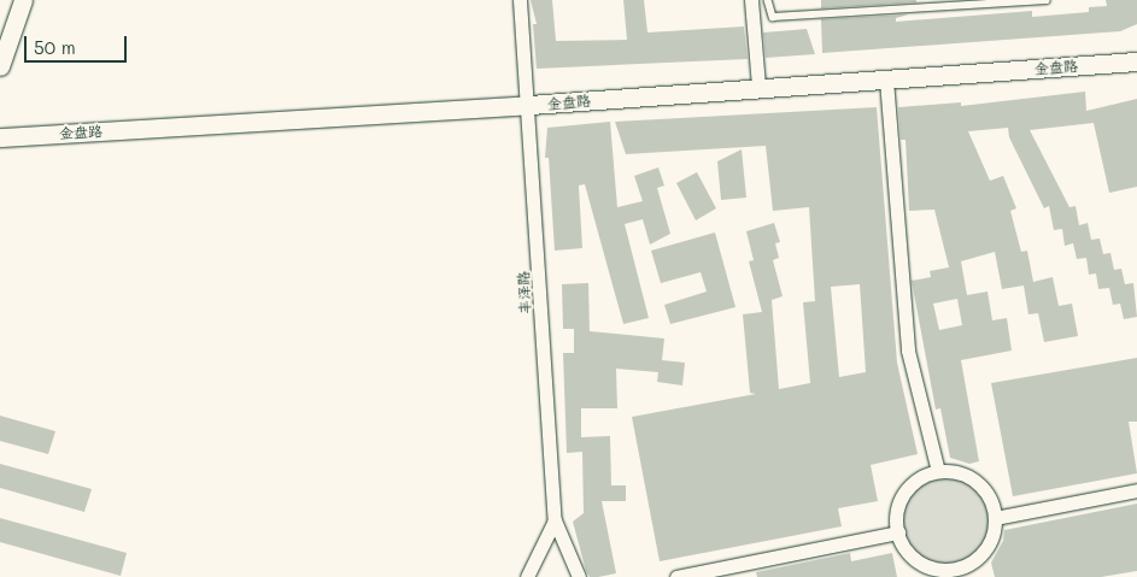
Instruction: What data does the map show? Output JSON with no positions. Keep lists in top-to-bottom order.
{
  "streets": {
    "main road": ["金盘路"],
    "street": ["丰泽路"]
  },
  "crossings": [
    ["金盘路", "丰泽路"]
  ],
  "scale_bar": "50 m"
}
